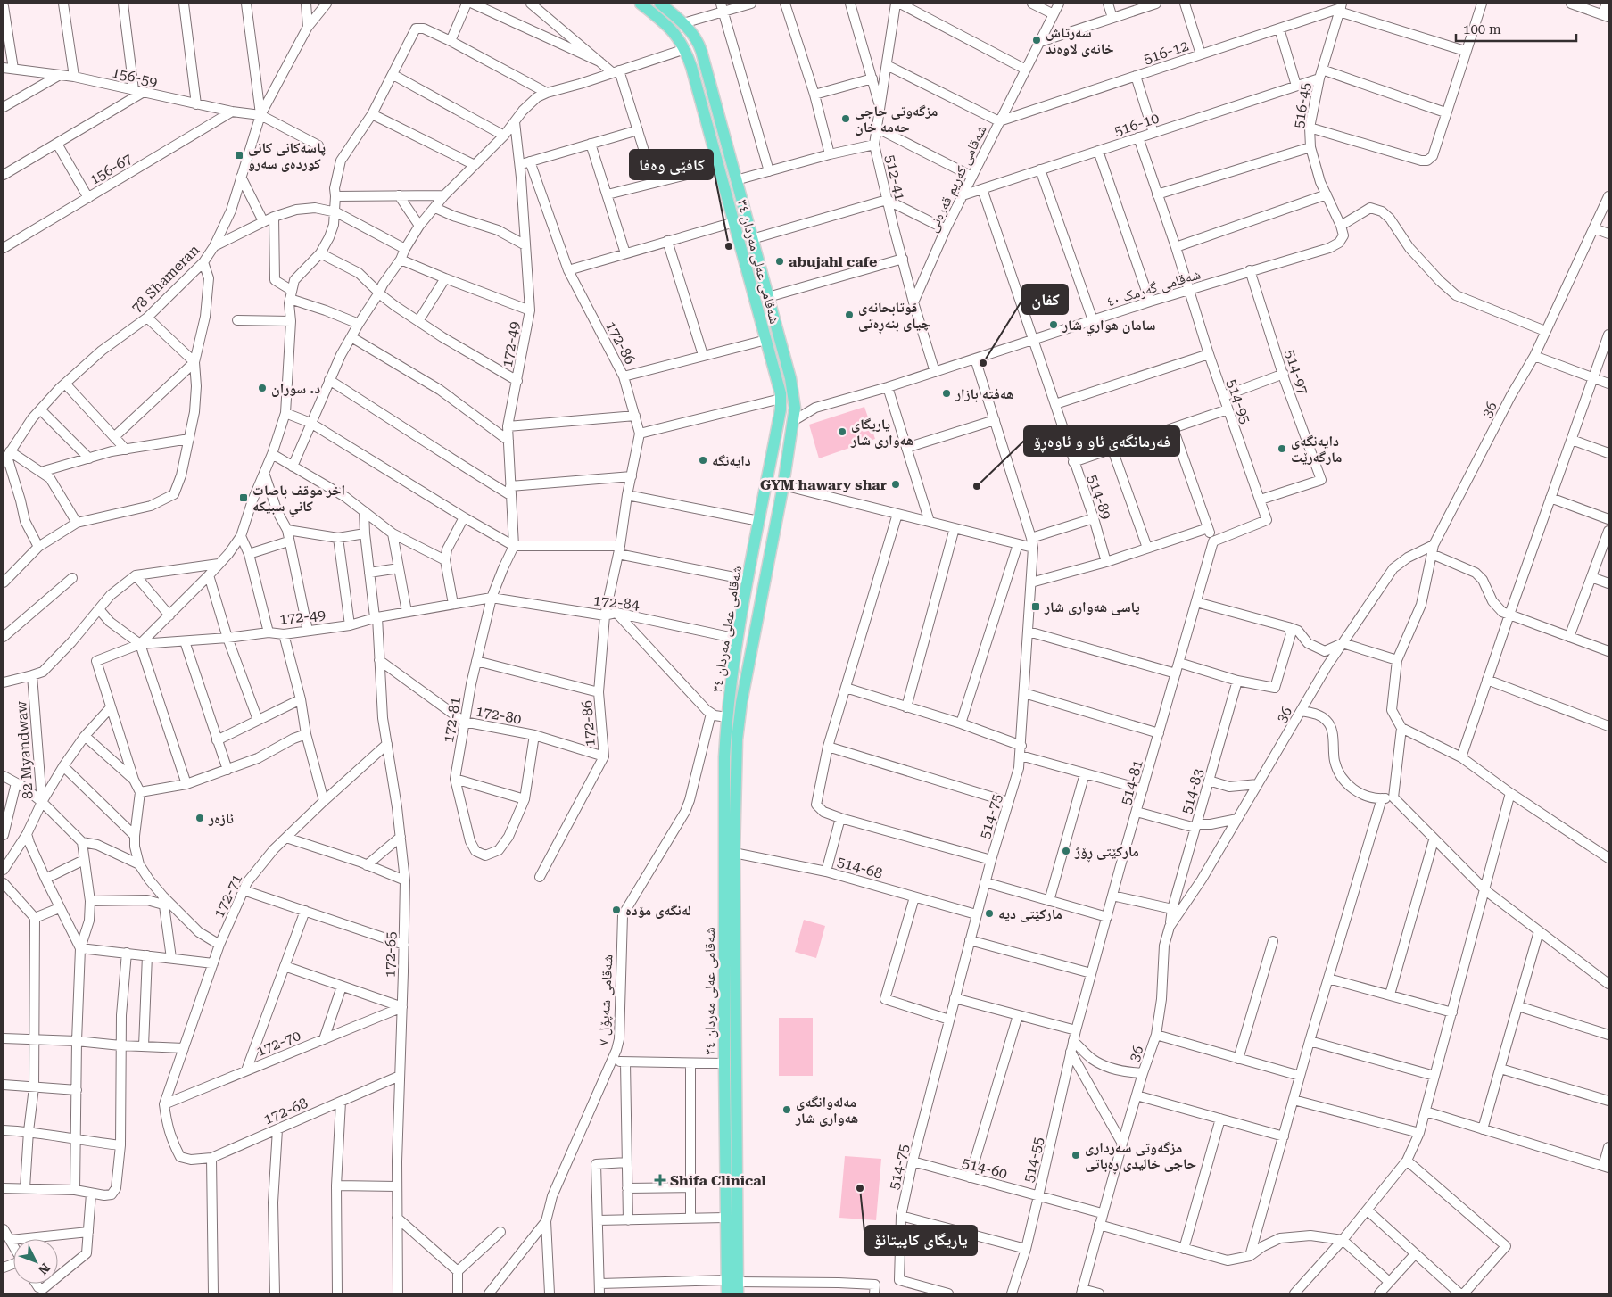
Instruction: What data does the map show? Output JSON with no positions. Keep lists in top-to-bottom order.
{
  "streets": {
    "main road": ["شەقامی عەلی مەردان ٣٤"],
    "street": [
      "516-12",
      "156-59",
      "516-45",
      "516-10",
      "156-67",
      "512-41",
      "شەقامی کەریم قەرەنی",
      "78 Shameran",
      "شەقامی گەرمک ٤٠",
      "172-86",
      "172-49",
      "514-97",
      "514-95",
      "36",
      "514-89",
      "172-84",
      "172-80",
      "172-81",
      "82 Myandwaw",
      "514-81",
      "514-83",
      "514-75",
      "514-68",
      "172-71",
      "172-65",
      "شەقامی شەپۆل ٧",
      "172-70",
      "172-68",
      "514-55",
      "514-60"
    ]
  },
  "crossings": [
    ["516-12", "516-45"],
    ["516-12", "شەقامی کەریم قەرەنی"],
    ["156-59", "156-67"],
    ["156-59", "78 Shameran"],
    ["516-45", "516-10"],
    ["516-45", "شەقامی گەرمک ٤٠"],
    ["516-10", "شەقامی کەریم قەرەنی"],
    ["516-10", "514-95"],
    ["516-10", "514-89"],
    ["512-41", "شەقامی کەریم قەرەنی"],
    ["شەقامی عەلی مەردان ٣٤", "شەقامی گەرمک ٤٠"],
    ["شەقامی عەلی مەردان ٣٤", "172-84"],
    ["شەقامی عەلی مەردان ٣٤", "514-68"],
    ["شەقامی گەرمک ٤٠", "514-97"],
    ["شەقامی گەرمک ٤٠", "514-95"],
    ["شەقامی گەرمک ٤٠", "514-89"],
    ["شەقامی گەرمک ٤٠", "514-75"],
    ["172-86", "172-84"],
    ["172-86", "172-80"],
    ["172-49", "172-84"],
    ["172-49", "172-81"],
    ["172-49", "172-65"],
    ["514-97", "514-95"],
    ["514-95", "514-81"],
    ["36", "514-83"],
    ["36", "514-60"],
    ["172-84", "172-81"],
    ["172-80", "172-81"],
    ["172-80", "172-65"],
    ["514-81", "514-55"],
    ["514-75", "514-68"],
    ["514-75", "514-60"],
    ["172-71", "172-65"],
    ["172-71", "172-70"],
    ["172-71", "172-68"],
    ["172-65", "172-70"],
    ["172-65", "172-68"],
    ["172-70", "172-68"],
    ["514-55", "514-60"]
  ],
  "places": {
    "other": [
      "سەرتاش خانەی لاوەند",
      "مزگەوتی حاجی حەمە خان",
      "کافێی وەفا",
      "abujahl cafe",
      "قوتابحانەی چیای بنەڕەتی",
      "سامان هواري شار",
      "كفان",
      "د. سوران",
      "هەفتە بازار",
      "یاریگای هەواری شار",
      "دایەنگەی مارگەرێت",
      "دایەنگە",
      "GYM hawary shar",
      "فەرمانگەی ئاو و ئاوەڕۆ",
      "ئازەر",
      "مارکێتی ڕۆژ",
      "لەنگەی مۆدە",
      "مارکێتی دیە",
      "مەلەوانگەی هەواری شار",
      "مزگەوتی سەرداری حاجی خالیدی ڕەباتی",
      "یاریگای کاپیتانۆ"
    ],
    "transit": ["پاسەکانی کانی کوردەی سەرو", "اخر موقف باصات كاني سبيكه", "پاسی هەواری شار"],
    "health": ["Shifa Clinical"]
  },
  "scale_bar": "100 m",
  "north": "bottom right"
}
